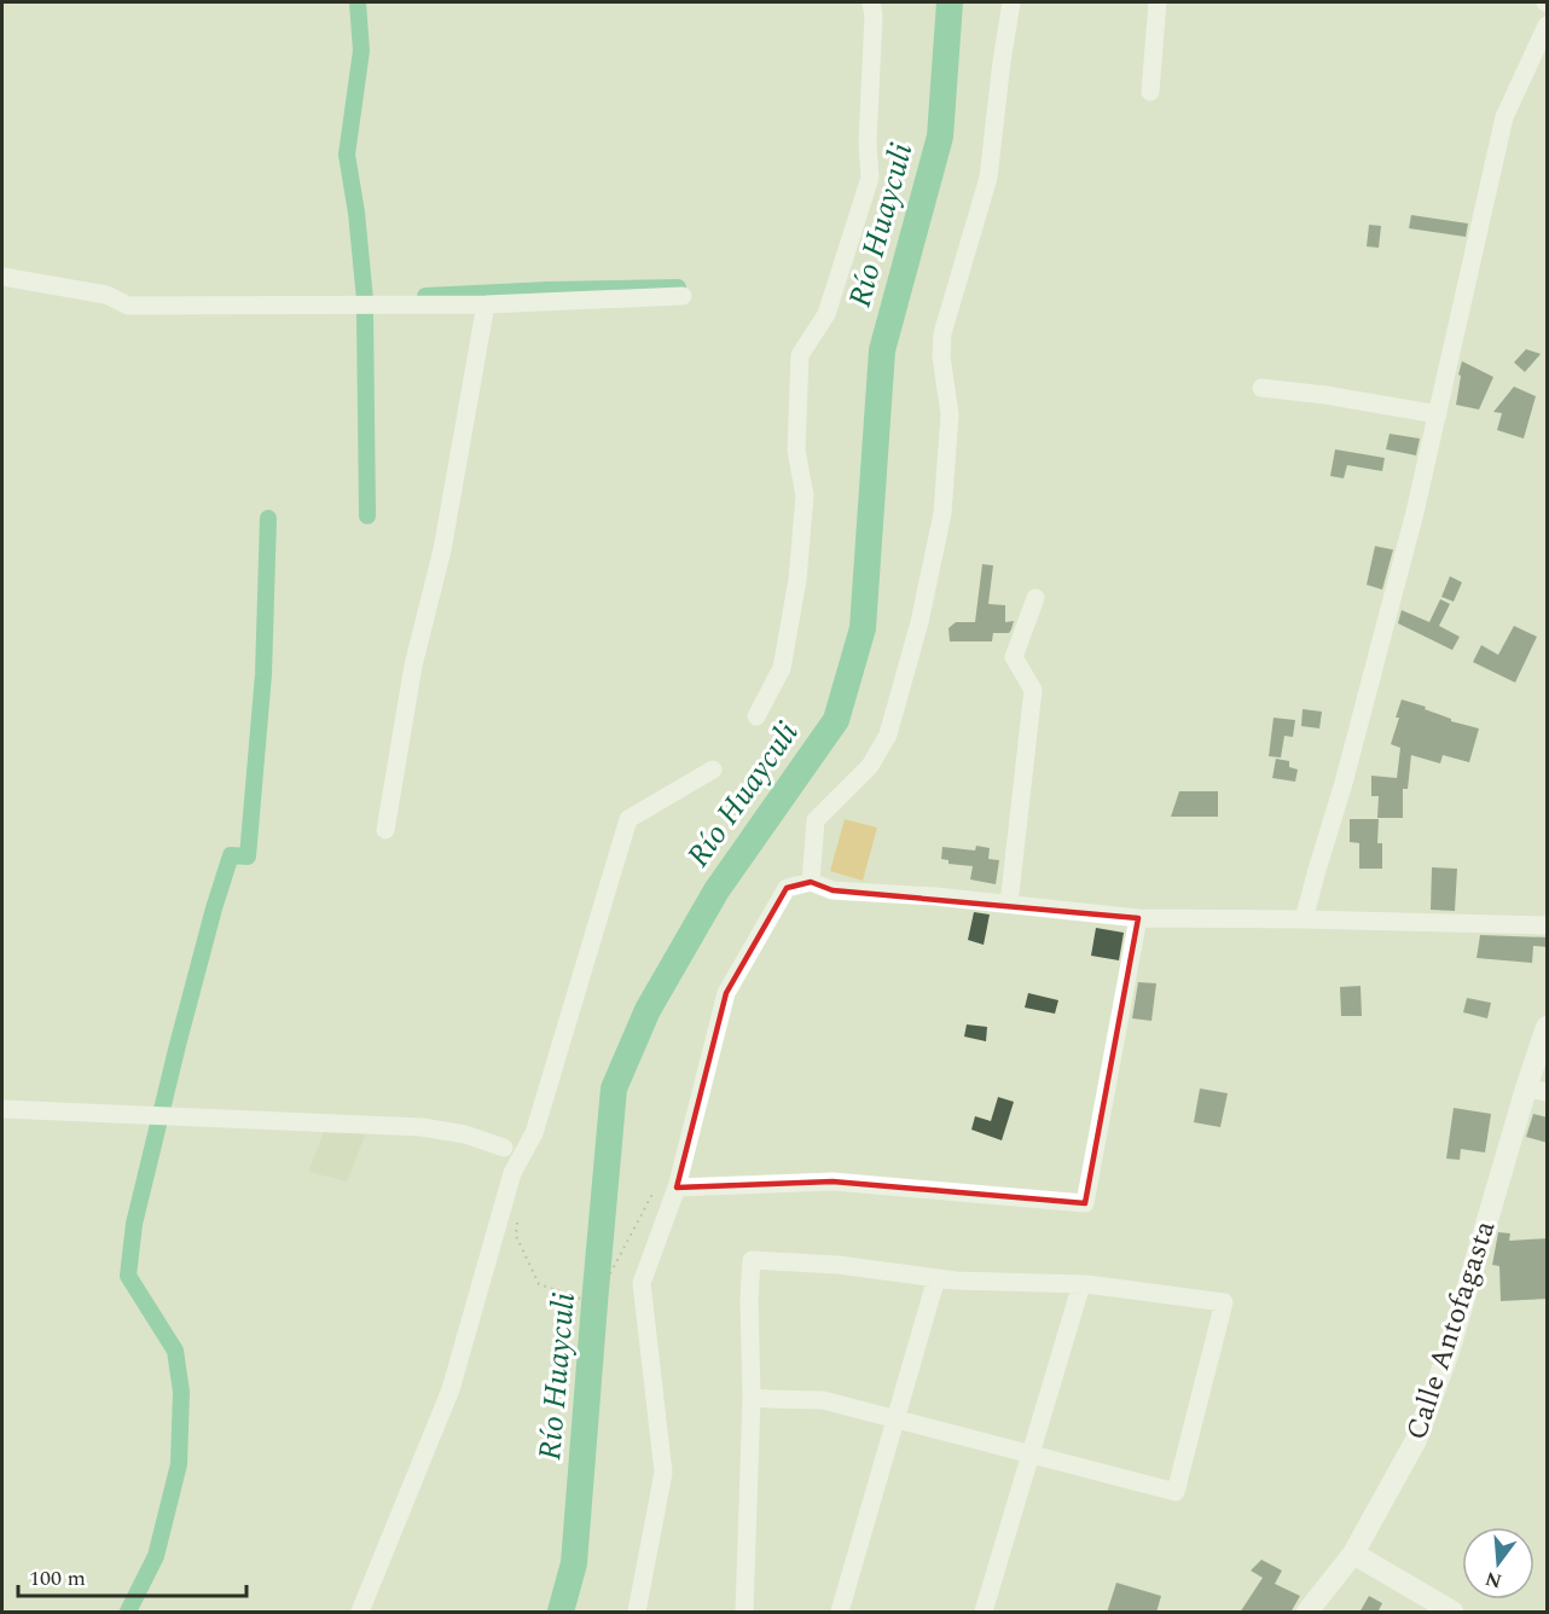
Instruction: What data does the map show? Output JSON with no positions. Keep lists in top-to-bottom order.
{
  "streets": {
    "main road": ["Calle Antofagasta"]
  },
  "water": ["Río Huayculi"],
  "scale_bar": "100 m",
  "north": "bottom"
}
